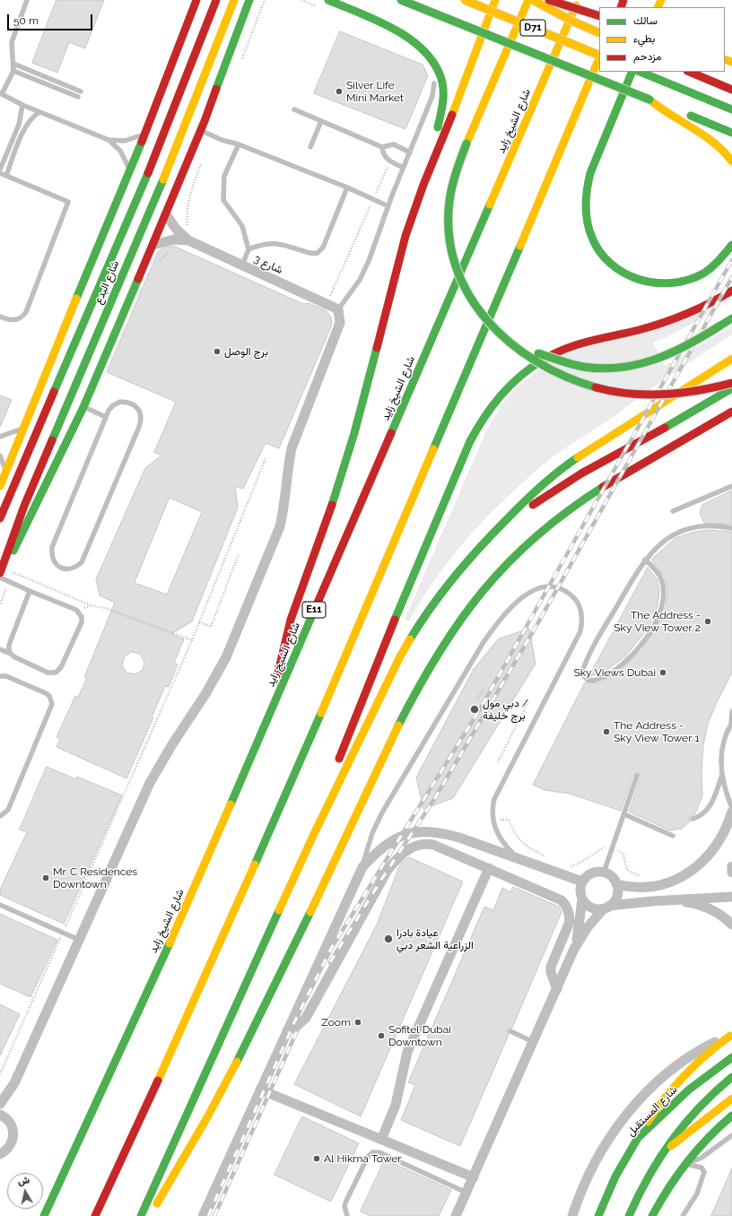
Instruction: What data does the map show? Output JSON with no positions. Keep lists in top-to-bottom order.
{
  "streets": {
    "main road": [
      "D71",
      "شارع الشيخ زايد",
      "شارع البدع",
      "E11",
      "شارع المستقبل"
    ],
    "street": ["شارع 3"]
  },
  "places": [
    "Silver Life Mini Market",
    "برج الوصل",
    "The Address - Sky View Tower 2",
    "Sky Views Dubai",
    "دبي مول / برج خليفة",
    "The Address - Sky View Tower 1",
    "Mr. C Residences Downtown",
    "عيادة بادرا الزراعية الشعر دبي",
    "Zoom",
    "Sofitel Dubai Downtown",
    "Al Hikma Tower"
  ],
  "legend": ["سالك", "بطيء", "مزدحم"],
  "scale_bar": "50 m",
  "north": "top"
}
